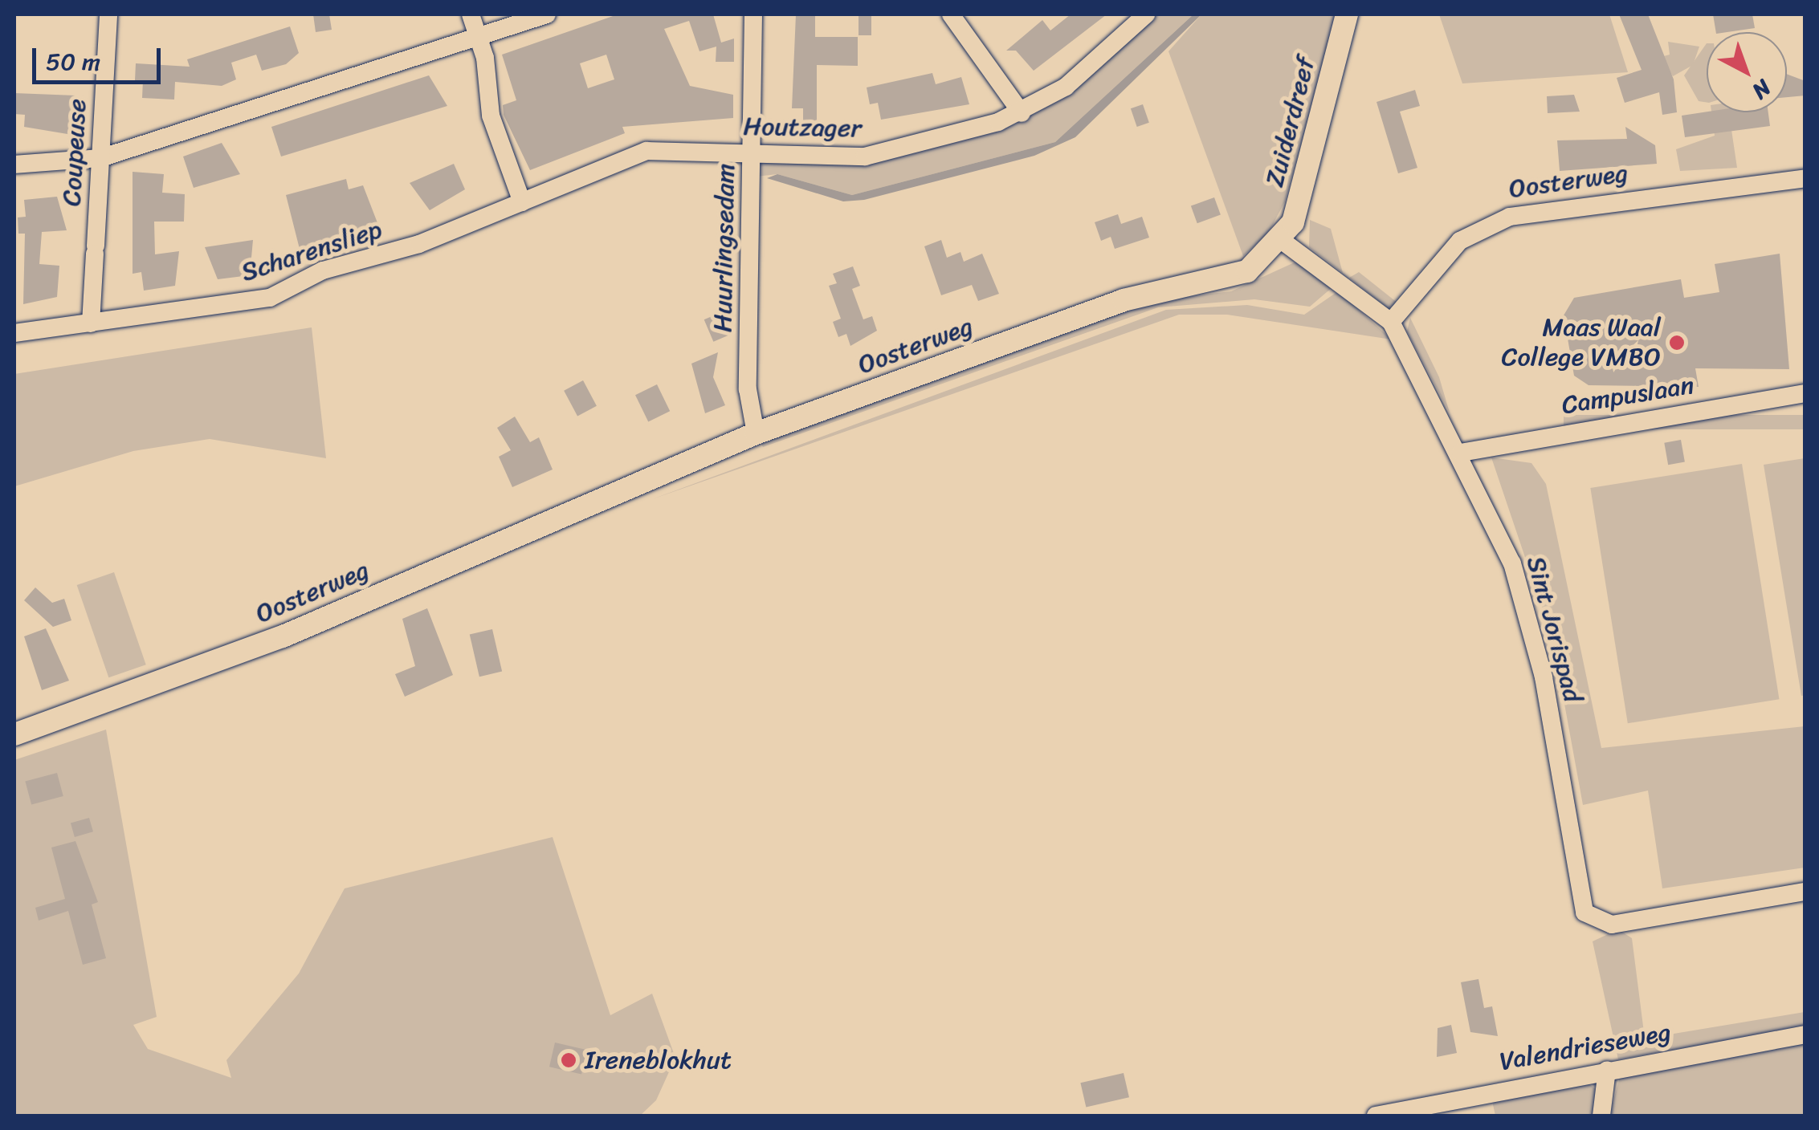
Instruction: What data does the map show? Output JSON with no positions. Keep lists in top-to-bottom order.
{
  "streets": {
    "street": [
      "Zuiderdreef",
      "Houtzager",
      "Coupeuse",
      "Oosterweg",
      "Huurlingsedam",
      "Scharensliep",
      "Campuslaan",
      "Sint Jorispad",
      "Valendrieseweg"
    ]
  },
  "crossings": [
    ["Zuiderdreef", "Oosterweg"],
    ["Houtzager", "Huurlingsedam"],
    ["Houtzager", "Scharensliep"],
    ["Coupeuse", "Scharensliep"],
    ["Oosterweg", "Huurlingsedam"],
    ["Oosterweg", "Sint Jorispad"],
    ["Campuslaan", "Sint Jorispad"]
  ],
  "places": ["Maas Waal College VMBO", "Ireneblokhut"],
  "scale_bar": "50 m",
  "north": "bottom right"
}
